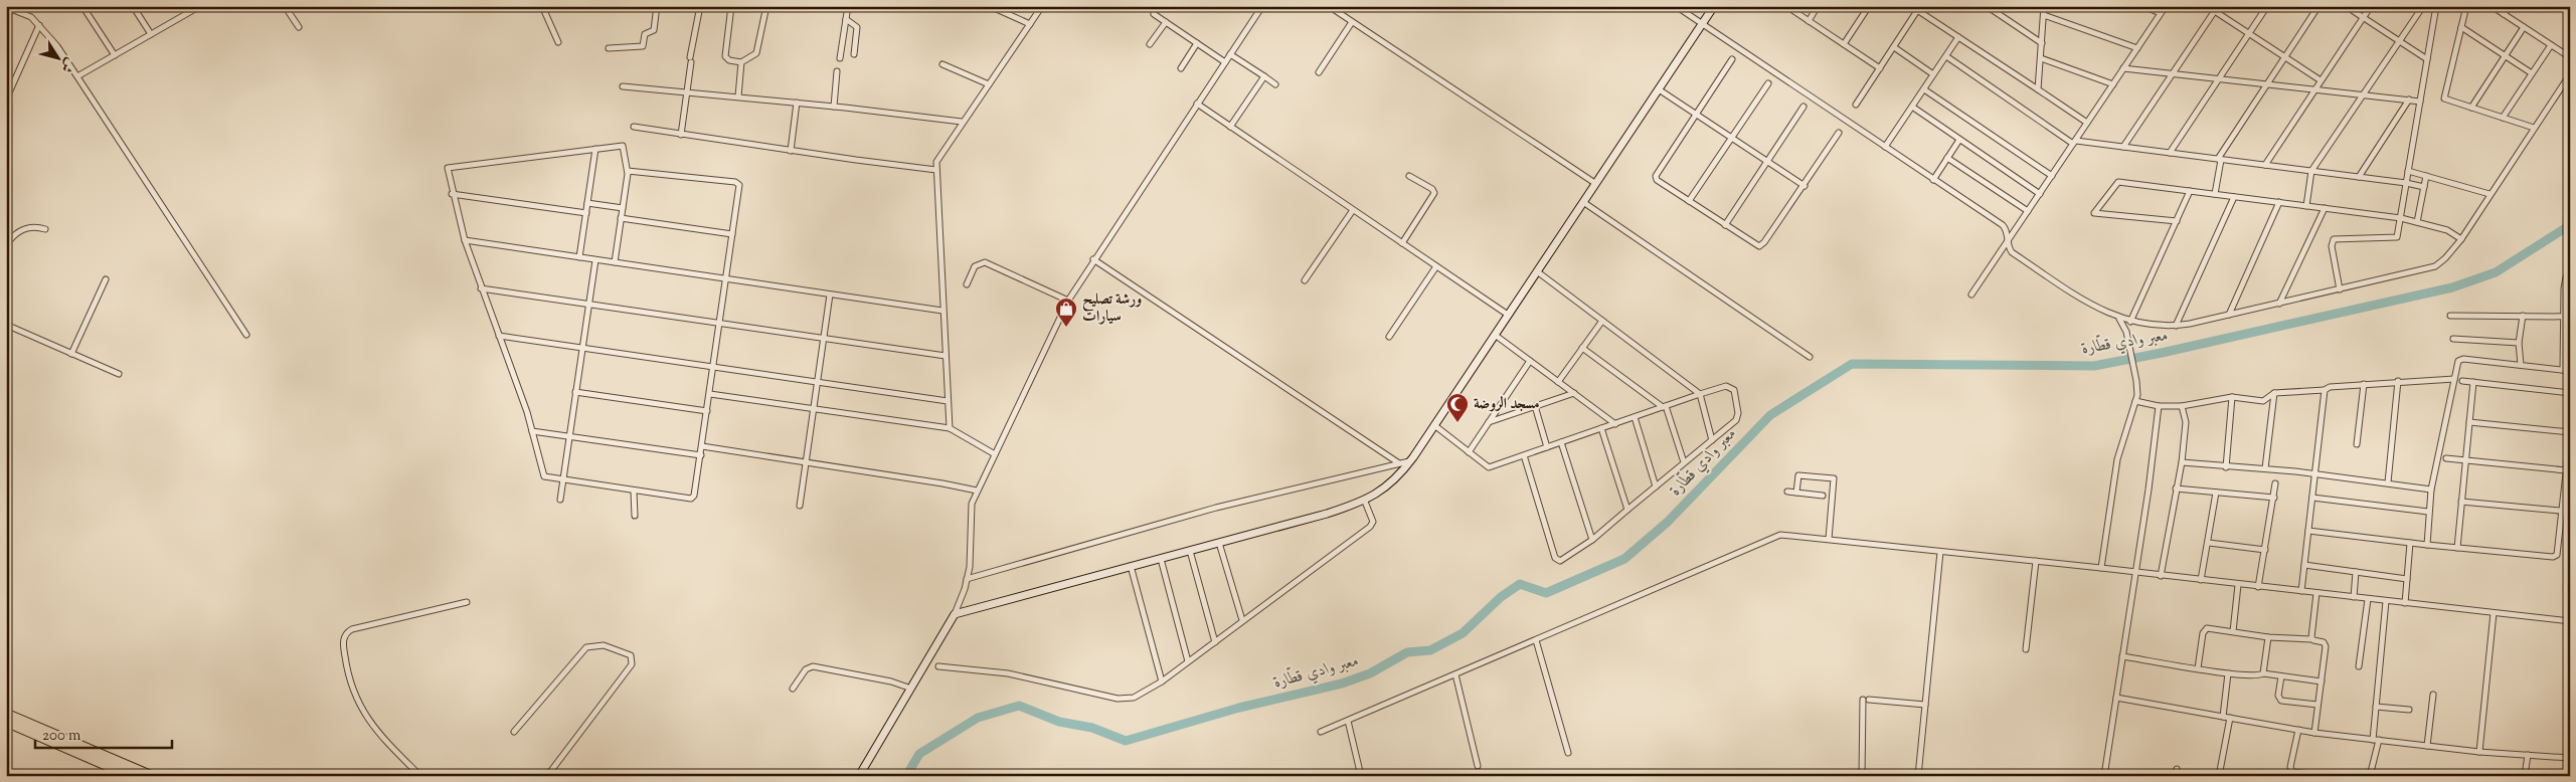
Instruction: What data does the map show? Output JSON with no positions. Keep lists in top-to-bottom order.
{
  "water": ["معبر وادي قطّارة"],
  "places": {
    "shop": ["ورشة تصليح سيارات"],
    "mosque": ["مسجد الروضة"]
  },
  "scale_bar": "200 m",
  "north": "bottom right"
}
